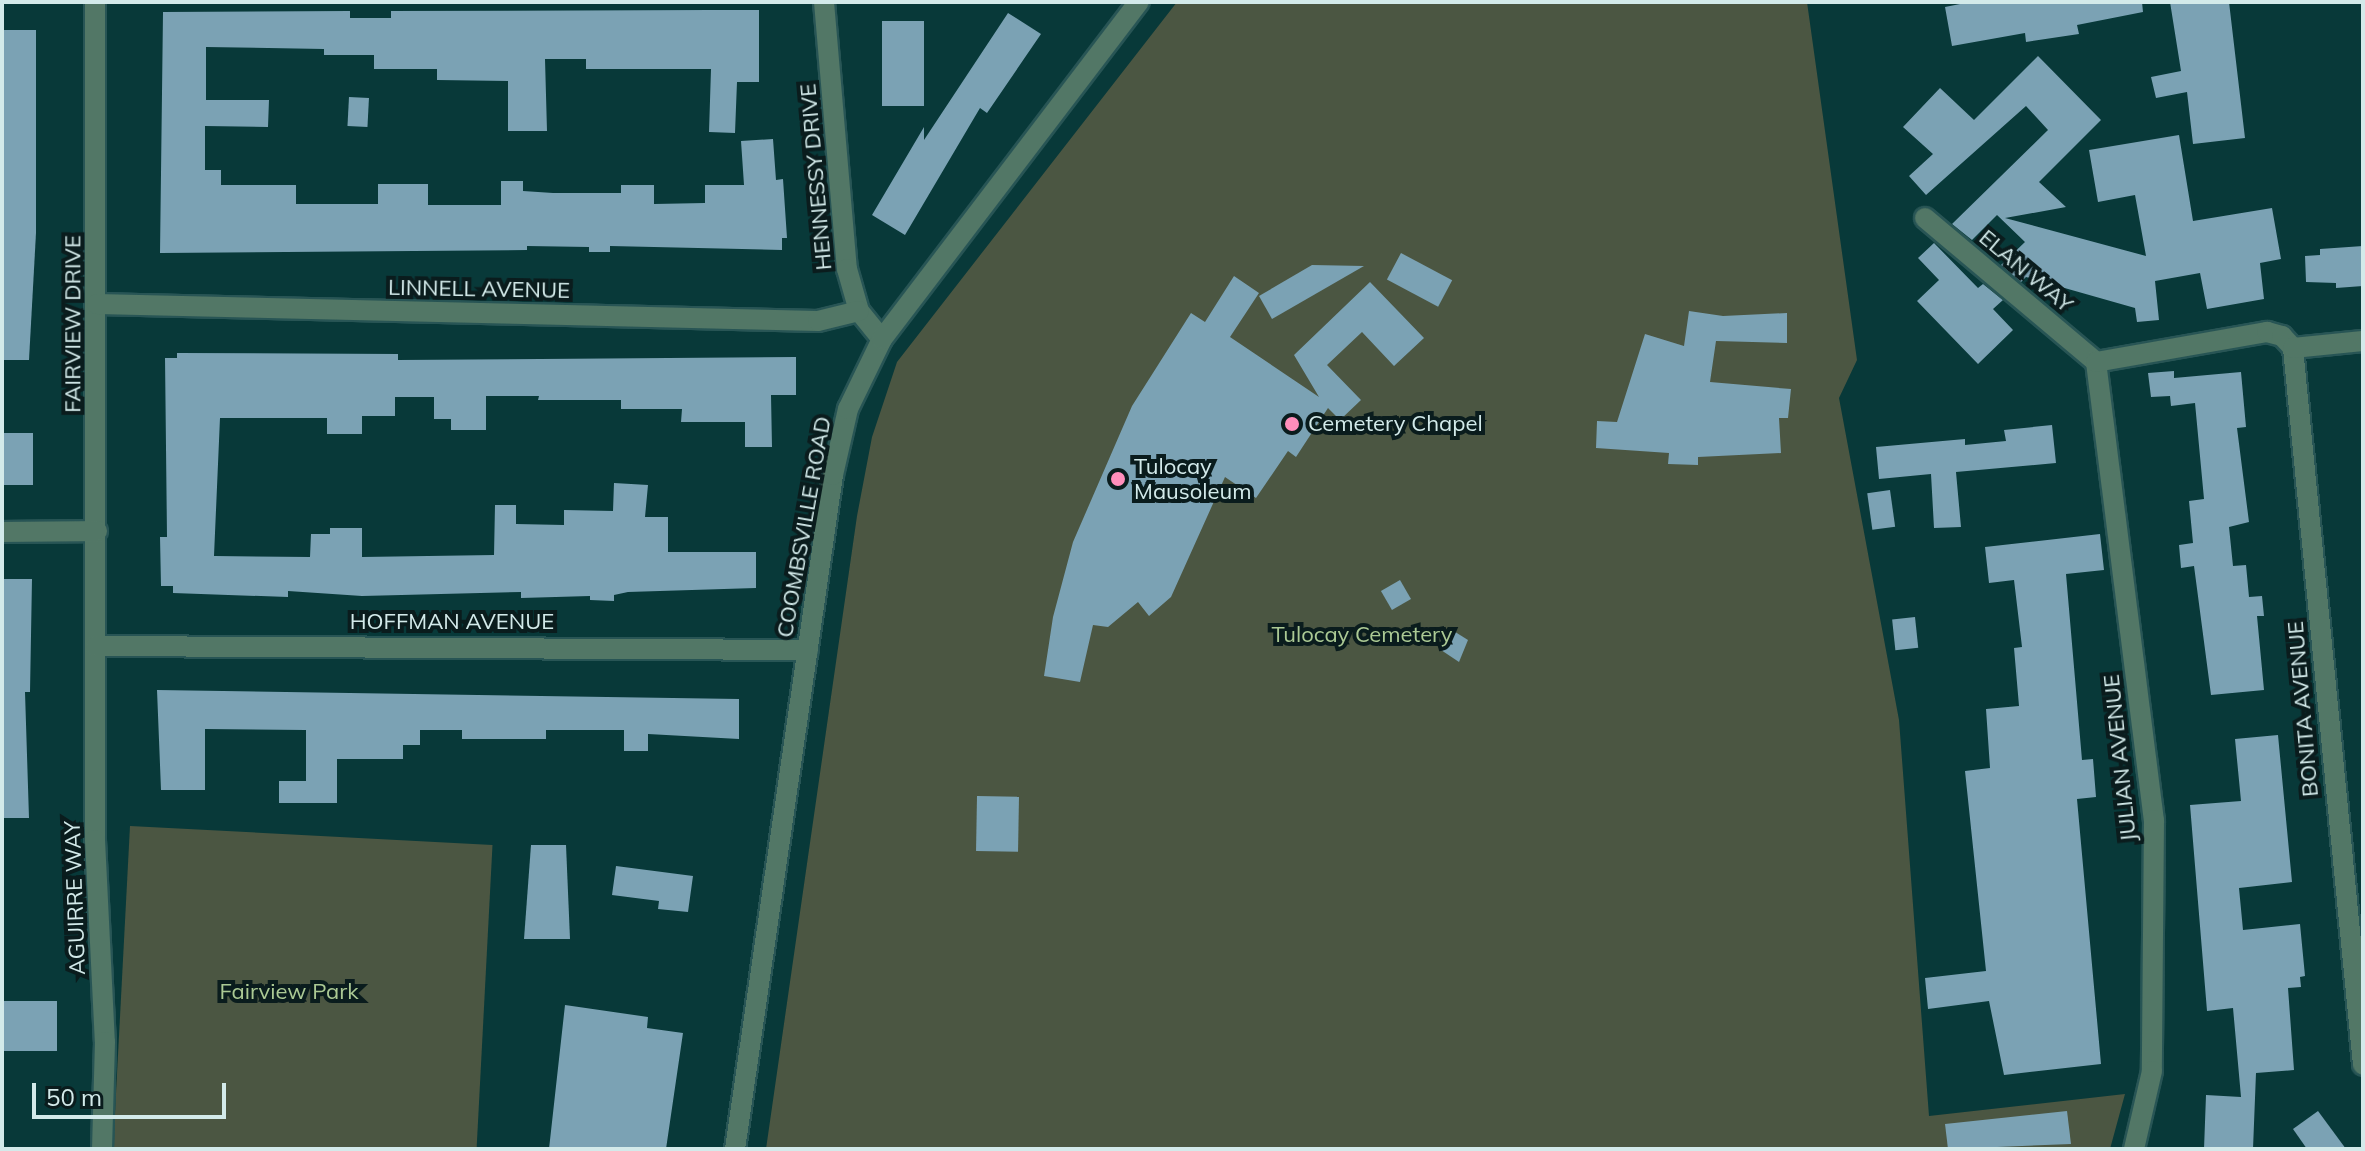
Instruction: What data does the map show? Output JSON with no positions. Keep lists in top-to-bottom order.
{
  "streets": {
    "street": [
      "HENNESSY DRIVE",
      "ELAN WAY",
      "LINNELL AVENUE",
      "FAIRVIEW DRIVE",
      "COOMBSVILLE ROAD",
      "HOFFMAN AVENUE",
      "BONITA AVENUE",
      "JULIAN AVENUE",
      "AGUIRRE WAY"
    ]
  },
  "crossings": [
    ["HENNESSY DRIVE", "LINNELL AVENUE"],
    ["HENNESSY DRIVE", "COOMBSVILLE ROAD"],
    ["ELAN WAY", "JULIAN AVENUE"],
    ["LINNELL AVENUE", "FAIRVIEW DRIVE"],
    ["FAIRVIEW DRIVE", "HOFFMAN AVENUE"],
    ["FAIRVIEW DRIVE", "AGUIRRE WAY"],
    ["COOMBSVILLE ROAD", "HOFFMAN AVENUE"],
    ["HOFFMAN AVENUE", "AGUIRRE WAY"]
  ],
  "parks": ["Tulocay Cemetery", "Fairview Park"],
  "places": ["Cemetery Chapel", "Tulocay Mausoleum"],
  "scale_bar": "50 m"
}
